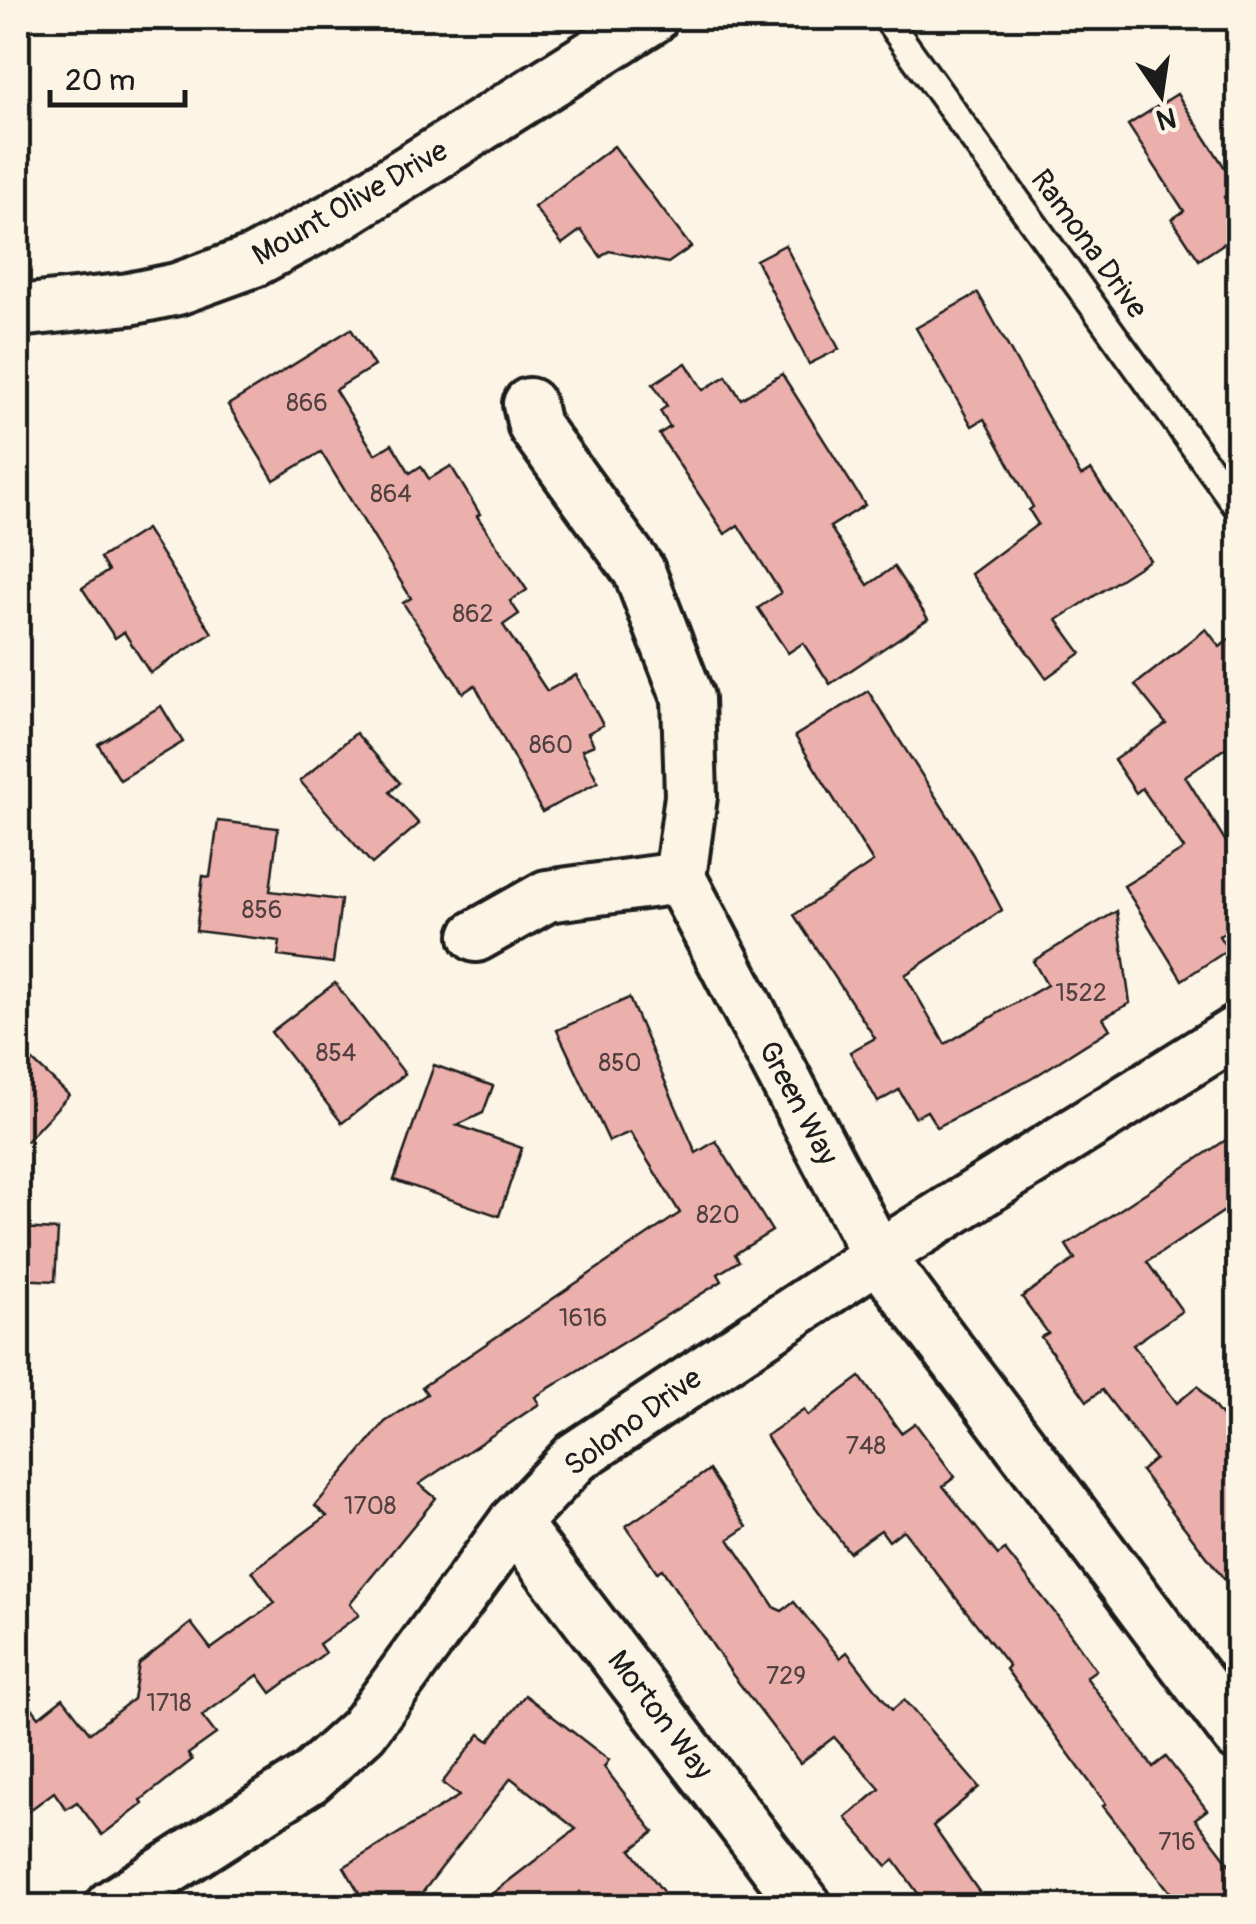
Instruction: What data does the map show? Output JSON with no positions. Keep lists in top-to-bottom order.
{
  "streets": {
    "street": [
      "Mount Olive Drive",
      "Green Way",
      "Solono Drive",
      "Morton Way"
    ],
    "lane": ["Ramona Drive"]
  },
  "crossings": [
    ["Green Way", "Solono Drive"],
    ["Solono Drive", "Morton Way"]
  ],
  "house_numbers": [
    "866",
    "864",
    "862",
    "860",
    "856",
    "1522",
    "854",
    "850",
    "820",
    "1616",
    "748",
    "1708",
    "729",
    "1718",
    "716"
  ],
  "scale_bar": "20 m",
  "north": "bottom"
}
